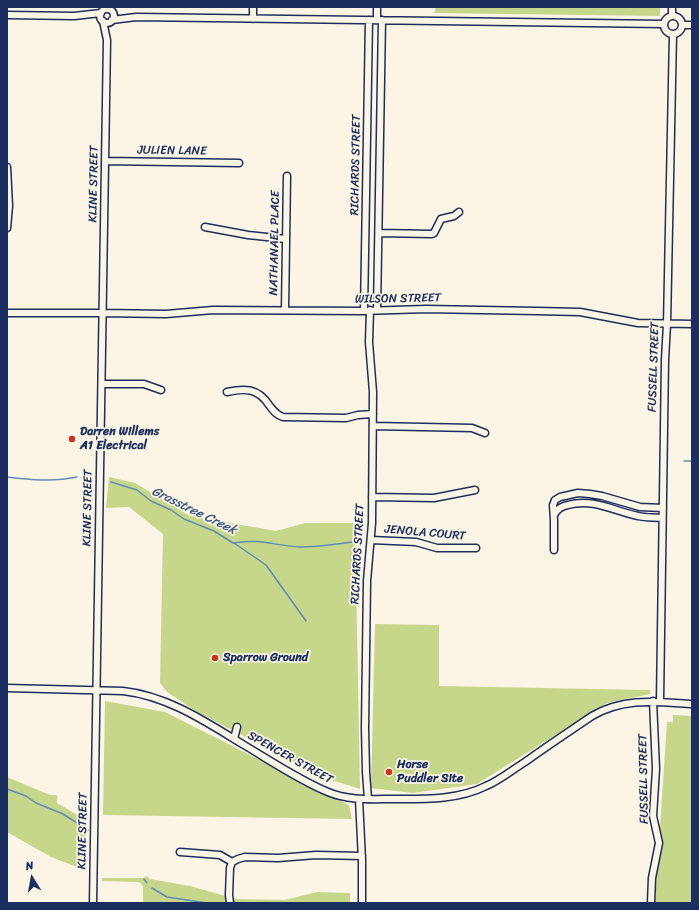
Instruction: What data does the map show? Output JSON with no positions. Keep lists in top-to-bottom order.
{
  "streets": {
    "street": [
      "JULIEN LANE",
      "RICHARDS STREET",
      "KLINE STREET",
      "NATHANAEL PLACE",
      "WILSON STREET",
      "FUSSELL STREET",
      "JENOLA COURT",
      "SPENCER STREET"
    ]
  },
  "crossings": [
    ["JULIEN LANE", "KLINE STREET"],
    ["RICHARDS STREET", "WILSON STREET"],
    ["RICHARDS STREET", "JENOLA COURT"],
    ["RICHARDS STREET", "SPENCER STREET"],
    ["KLINE STREET", "WILSON STREET"],
    ["KLINE STREET", "SPENCER STREET"],
    ["NATHANAEL PLACE", "WILSON STREET"],
    ["WILSON STREET", "FUSSELL STREET"],
    ["FUSSELL STREET", "SPENCER STREET"]
  ],
  "water": ["Grasstree Creek"],
  "places": ["Darren Willems A1 Electrical", "Sparrow Ground", "Horse Puddler Site"],
  "north": "top"
}
